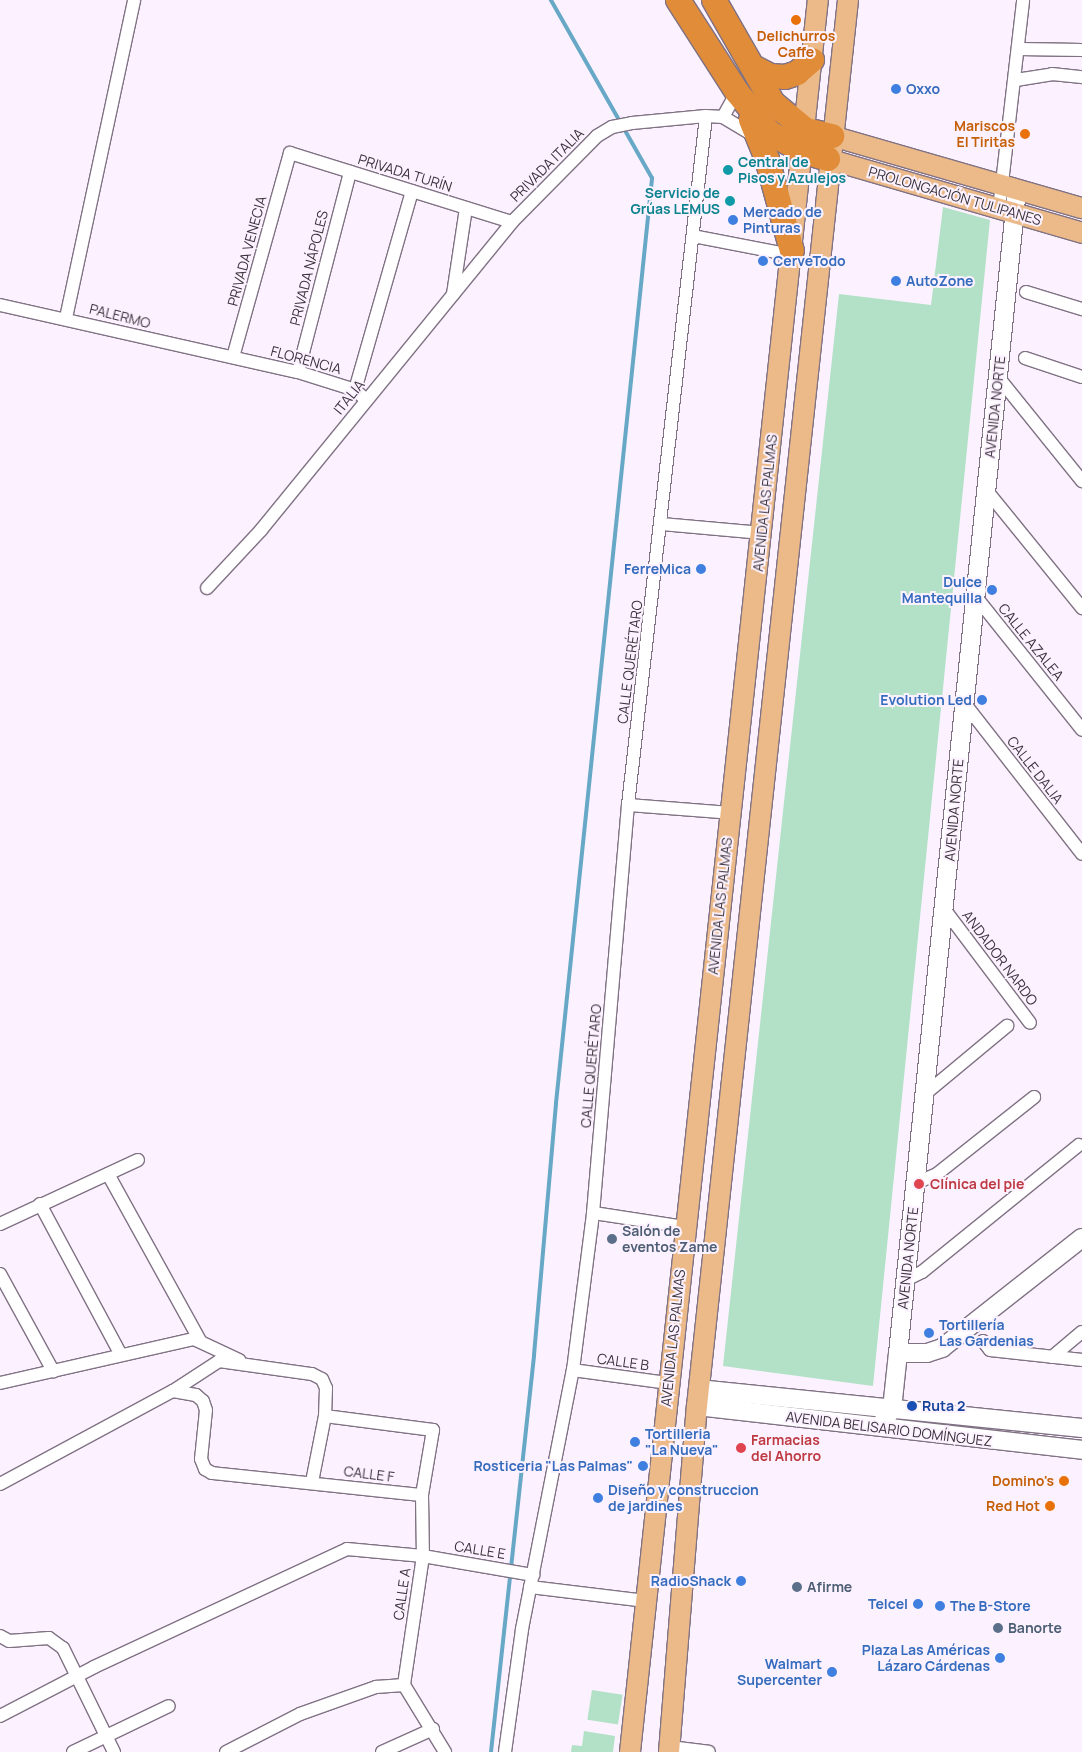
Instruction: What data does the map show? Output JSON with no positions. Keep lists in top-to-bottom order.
{
  "streets": {
    "main road": ["PROLONGACIÓN TULIPANES", "AVENIDA LAS PALMAS"],
    "street": [
      "PRIVADA ITALIA",
      "PRIVADA TURÍN",
      "PRIVADA VENECIA",
      "PRIVADA NÁPOLES",
      "PALERMO",
      "FLORENCIA",
      "ITALIA",
      "AVENIDA NORTE",
      "CALLE AZALEA",
      "CALLE QUERÉTARO",
      "CALLE DALIA",
      "ANDADOR NARDO",
      "CALLE B",
      "AVENIDA BELISARIO DOMÍNGUEZ",
      "CALLE F",
      "CALLE E",
      "CALLE A"
    ]
  },
  "crossings": [
    ["PRIVADA ITALIA", "PRIVADA TURÍN"],
    ["PRIVADA ITALIA", "ITALIA"],
    ["PRIVADA ITALIA", "CALLE QUERÉTARO"],
    ["PRIVADA TURÍN", "PRIVADA VENECIA"],
    ["PRIVADA TURÍN", "PRIVADA NÁPOLES"],
    ["PRIVADA TURÍN", "ITALIA"],
    ["PROLONGACIÓN TULIPANES", "AVENIDA NORTE"],
    ["PROLONGACIÓN TULIPANES", "AVENIDA LAS PALMAS"],
    ["PRIVADA VENECIA", "PALERMO"],
    ["PRIVADA VENECIA", "FLORENCIA"],
    ["PRIVADA NÁPOLES", "FLORENCIA"],
    ["PALERMO", "FLORENCIA"],
    ["FLORENCIA", "ITALIA"],
    ["AVENIDA NORTE", "CALLE AZALEA"],
    ["AVENIDA NORTE", "CALLE DALIA"],
    ["AVENIDA NORTE", "ANDADOR NARDO"],
    ["AVENIDA NORTE", "AVENIDA BELISARIO DOMÍNGUEZ"],
    ["AVENIDA LAS PALMAS", "CALLE B"],
    ["AVENIDA LAS PALMAS", "AVENIDA BELISARIO DOMÍNGUEZ"],
    ["AVENIDA LAS PALMAS", "CALLE E"],
    ["CALLE QUERÉTARO", "CALLE B"],
    ["CALLE QUERÉTARO", "CALLE E"],
    ["CALLE F", "CALLE A"],
    ["CALLE E", "CALLE A"]
  ],
  "places": [
    "Delichurros Caffe",
    "Oxxo",
    "Mariscos El Tiritas",
    "Central de Pisos y Azulejos",
    "Servicio de Grúas LEMUS",
    "Mercado de Pinturas",
    "CerveTodo",
    "AutoZone",
    "FerreMica",
    "Dulce Mantequilla",
    "Evolution Led",
    "Clínica del pie",
    "Salón de eventos Zame",
    "Tortillería Las Gardenias",
    "Ruta 2",
    "Tortilleria \"La Nueva\"",
    "Farmacias del Ahorro",
    "Rosticeria \"Las Palmas\"",
    "Domino's",
    "Diseño y construccion de jardines",
    "Red Hot",
    "RadioShack",
    "Afirme",
    "Telcel",
    "The B-Store",
    "Banorte",
    "Plaza Las Américas Lázaro Cárdenas",
    "Walmart Supercenter"
  ]
}
